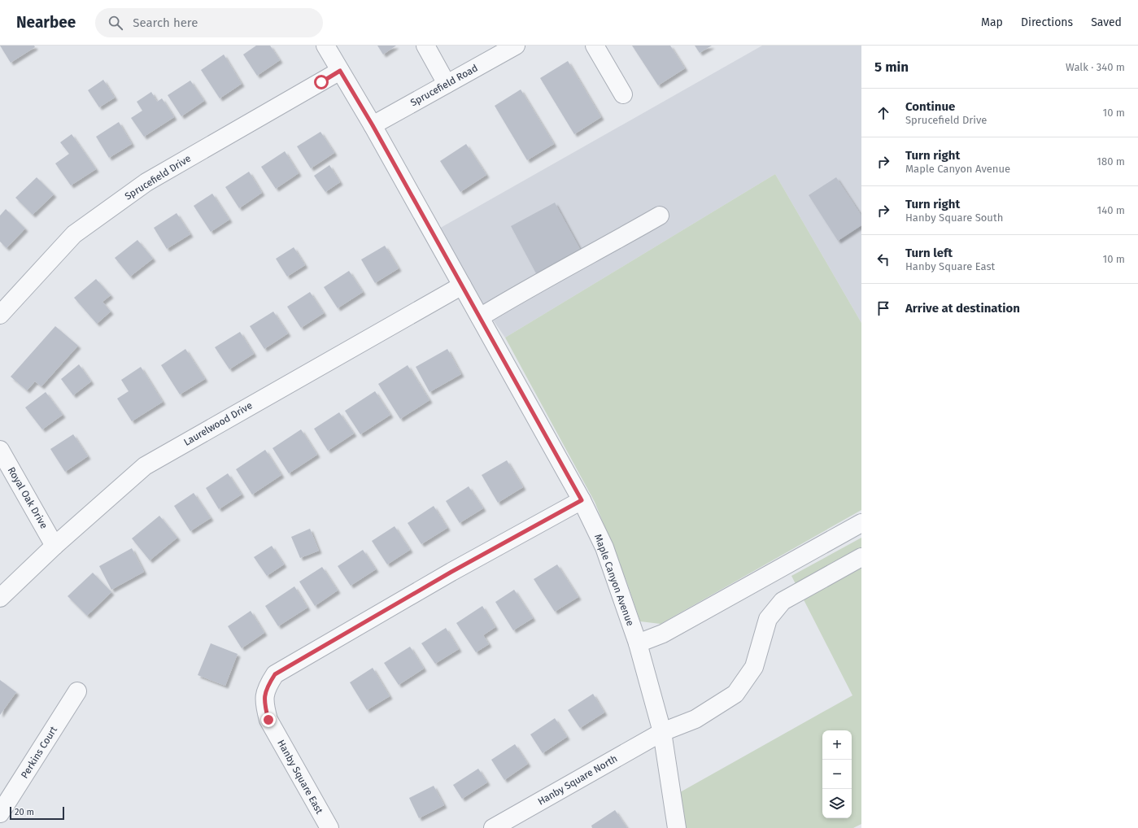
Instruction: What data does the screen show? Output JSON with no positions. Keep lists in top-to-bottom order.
{
  "streets": {
    "street": [
      "Sprucefield Road",
      "Sprucefield Drive",
      "Laurelwood Drive",
      "Royal Oak Drive",
      "Maple Canyon Avenue",
      "Perkins Court",
      "Hanby Square East",
      "Hanby Square North"
    ]
  },
  "crossings": [
    ["Sprucefield Road", "Maple Canyon Avenue"],
    ["Sprucefield Drive", "Maple Canyon Avenue"],
    ["Laurelwood Drive", "Royal Oak Drive"],
    ["Laurelwood Drive", "Maple Canyon Avenue"],
    ["Maple Canyon Avenue", "Hanby Square East"],
    ["Maple Canyon Avenue", "Hanby Square North"]
  ],
  "scale_bar": "20 m",
  "page": {
    "header": "Nearbee",
    "search": "Search here",
    "nav": ["Map", "Directions", "Saved"],
    "heading": ["5 min", "Walk · 340 m"],
    "list": [
      ["Continue", "Sprucefield Drive", "10 m"],
      ["Turn right", "Maple Canyon Avenue", "180 m"],
      ["Turn right", "Hanby Square South", "140 m"],
      ["Turn left", "Hanby Square East", "10 m"],
      "Arrive at destination"
    ],
    "map_buttons": ["+", "−"],
    "scale": "20 m"
  }
}
